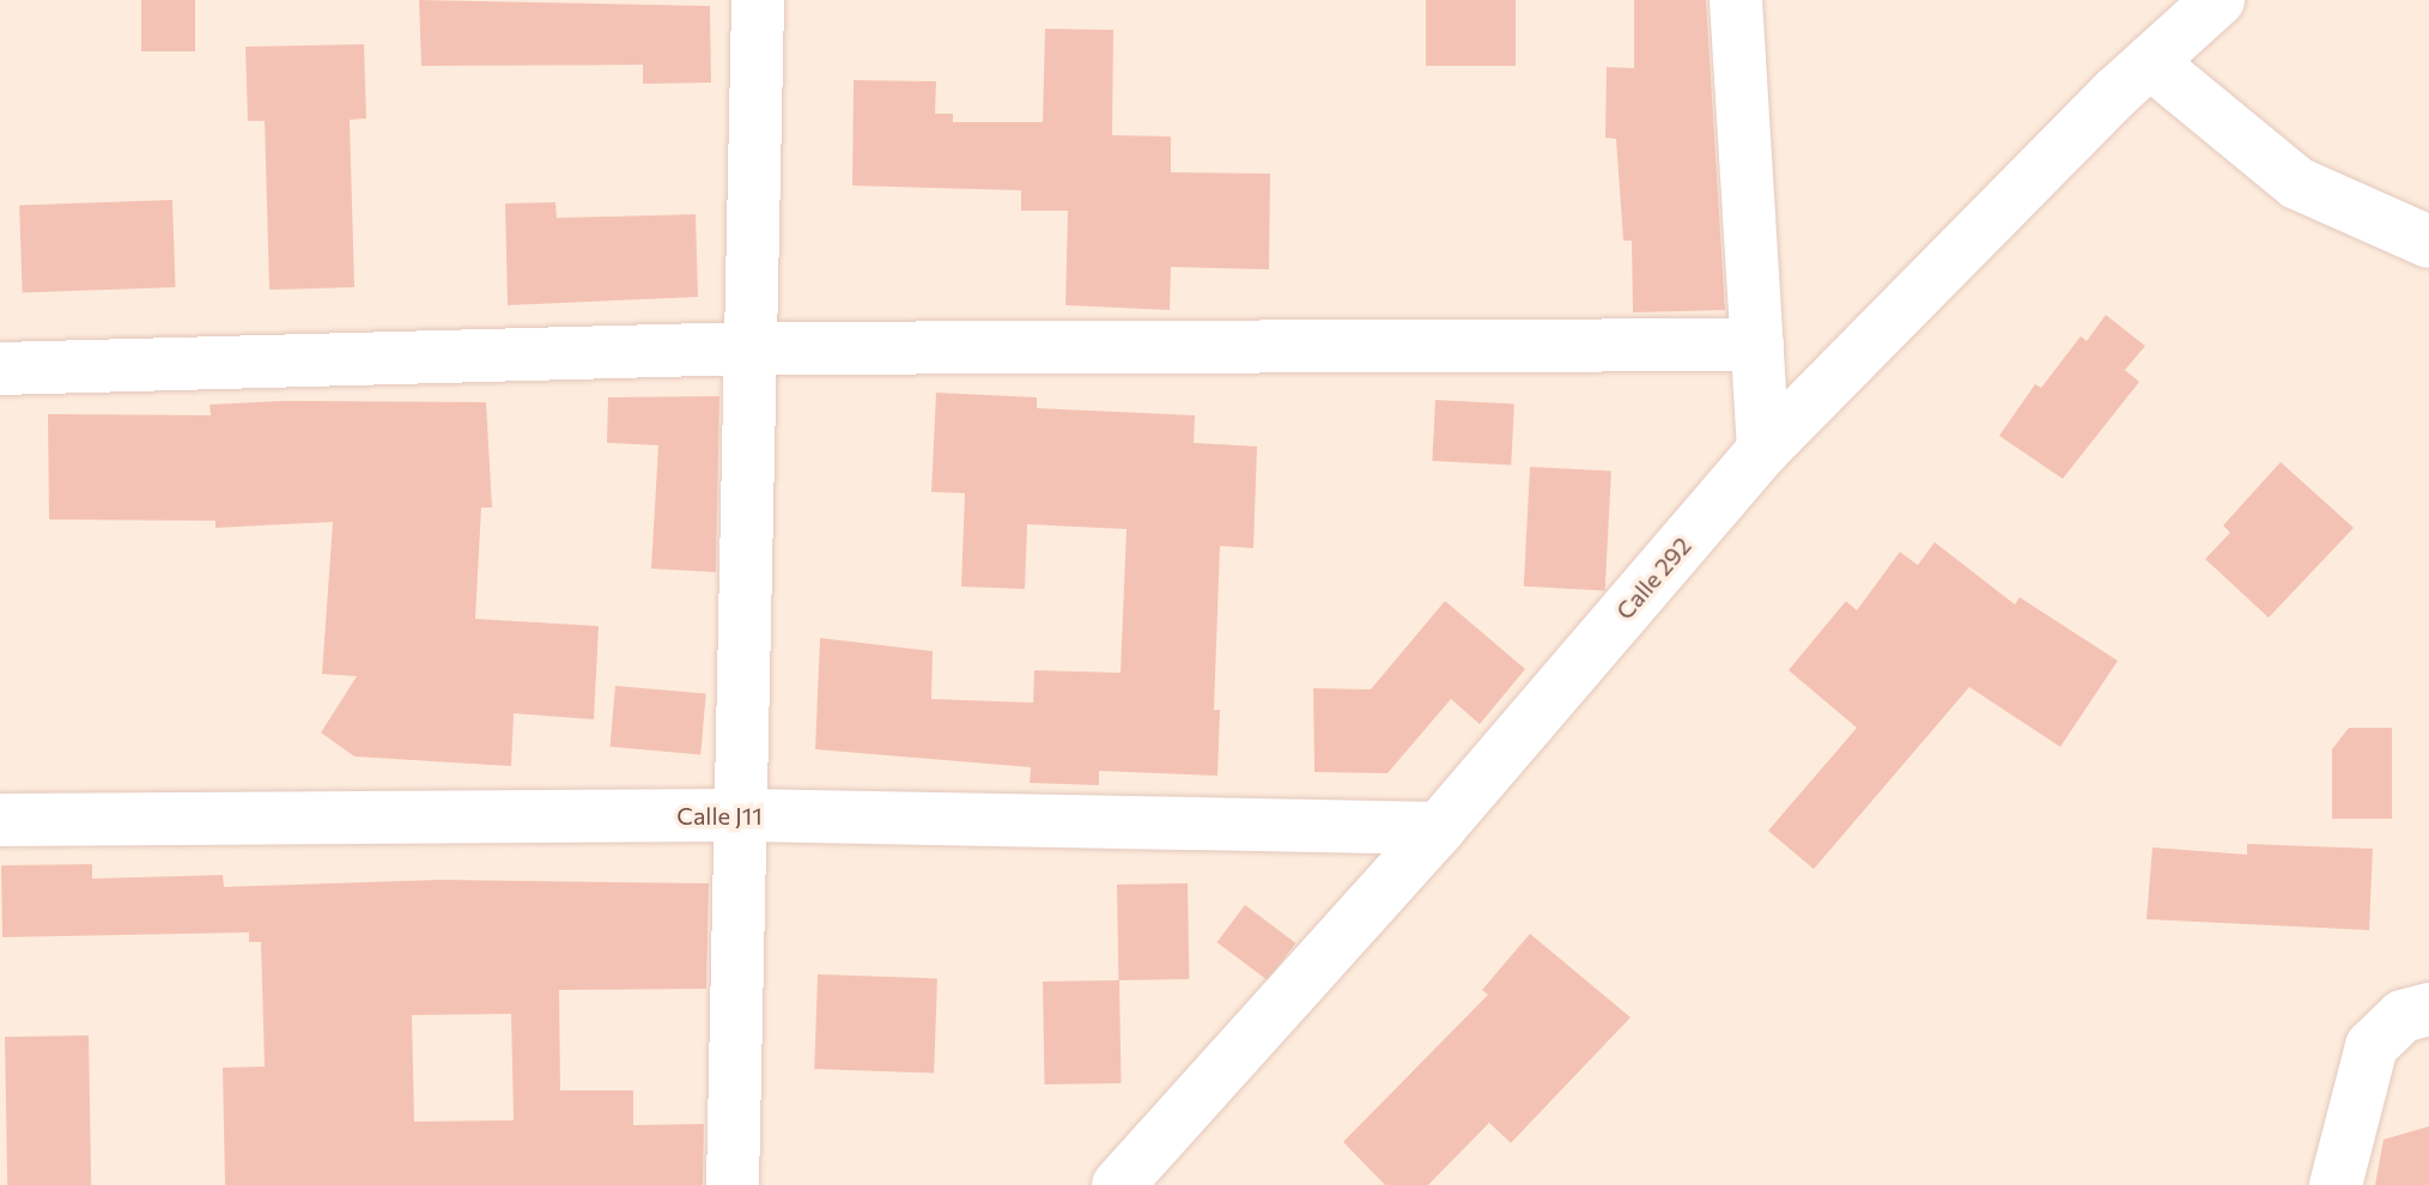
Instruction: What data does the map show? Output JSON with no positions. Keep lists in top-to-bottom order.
{
  "streets": {
    "street": ["Calle 292", "Calle J11"]
  },
  "crossings": [
    ["Calle 292", "Calle J11"]
  ]
}
